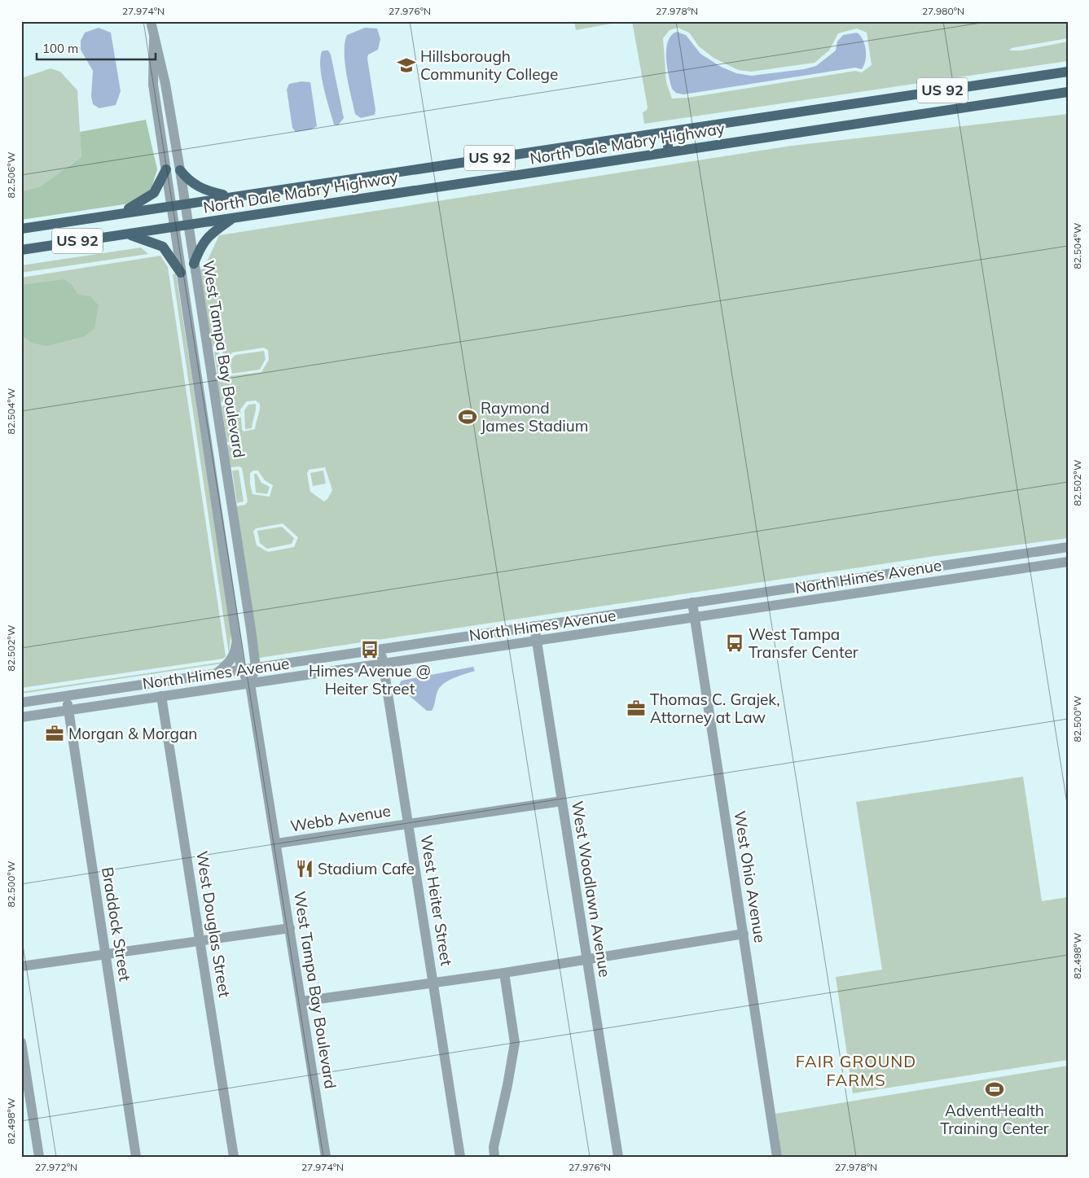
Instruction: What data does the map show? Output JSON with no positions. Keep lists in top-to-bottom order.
{
  "streets": {
    "main road": ["US 92", "North Dale Mabry Highway"],
    "street": [
      "West Tampa Bay Boulevard",
      "North Himes Avenue",
      "Webb Avenue",
      "West Ohio Avenue",
      "West Woodlawn Avenue",
      "West Heiter Street",
      "Braddock Street",
      "West Douglas Street"
    ]
  },
  "crossings": [
    ["North Dale Mabry Highway", "West Tampa Bay Boulevard"],
    ["West Tampa Bay Boulevard", "North Himes Avenue"],
    ["West Tampa Bay Boulevard", "Webb Avenue"],
    ["North Himes Avenue", "West Ohio Avenue"],
    ["North Himes Avenue", "West Woodlawn Avenue"],
    ["North Himes Avenue", "West Heiter Street"],
    ["North Himes Avenue", "Braddock Street"],
    ["North Himes Avenue", "West Douglas Street"],
    ["Webb Avenue", "West Woodlawn Avenue"],
    ["Webb Avenue", "West Heiter Street"]
  ],
  "districts": ["FAIR GROUND FARMS"],
  "places": {
    "school or university": ["Hillsborough Community College"],
    "sports": ["Raymond James Stadium", "AdventHealth Training Center"],
    "bus stop": ["West Tampa Transfer Center", "Himes Avenue @ Heiter Street"],
    "office": ["Thomas C. Grajek, Attorney at Law", "Morgan & Morgan"],
    "restaurant": ["Stadium Cafe"]
  },
  "scale_bar": "100 m",
  "coordinates": [
    "27.974°N",
    "27.976°N",
    "27.978°N",
    "27.980°N",
    "82.506°W",
    "82.504°W",
    "82.502°W",
    "82.500°W",
    "82.498°W",
    "27.972°N"
  ]
}
